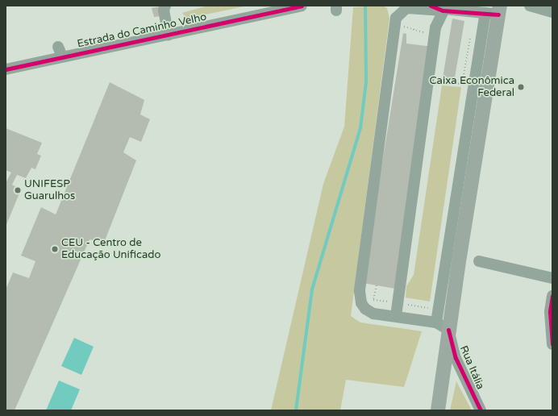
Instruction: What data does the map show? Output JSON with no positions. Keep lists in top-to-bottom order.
{
  "streets": {
    "street": ["Estrada do Caminho Velho", "Rua Itália"]
  },
  "places": ["Caixa Econômica Federal", "UNIFESP Guarulhos", "CEU - Centro de Educação Unificado"]
}
